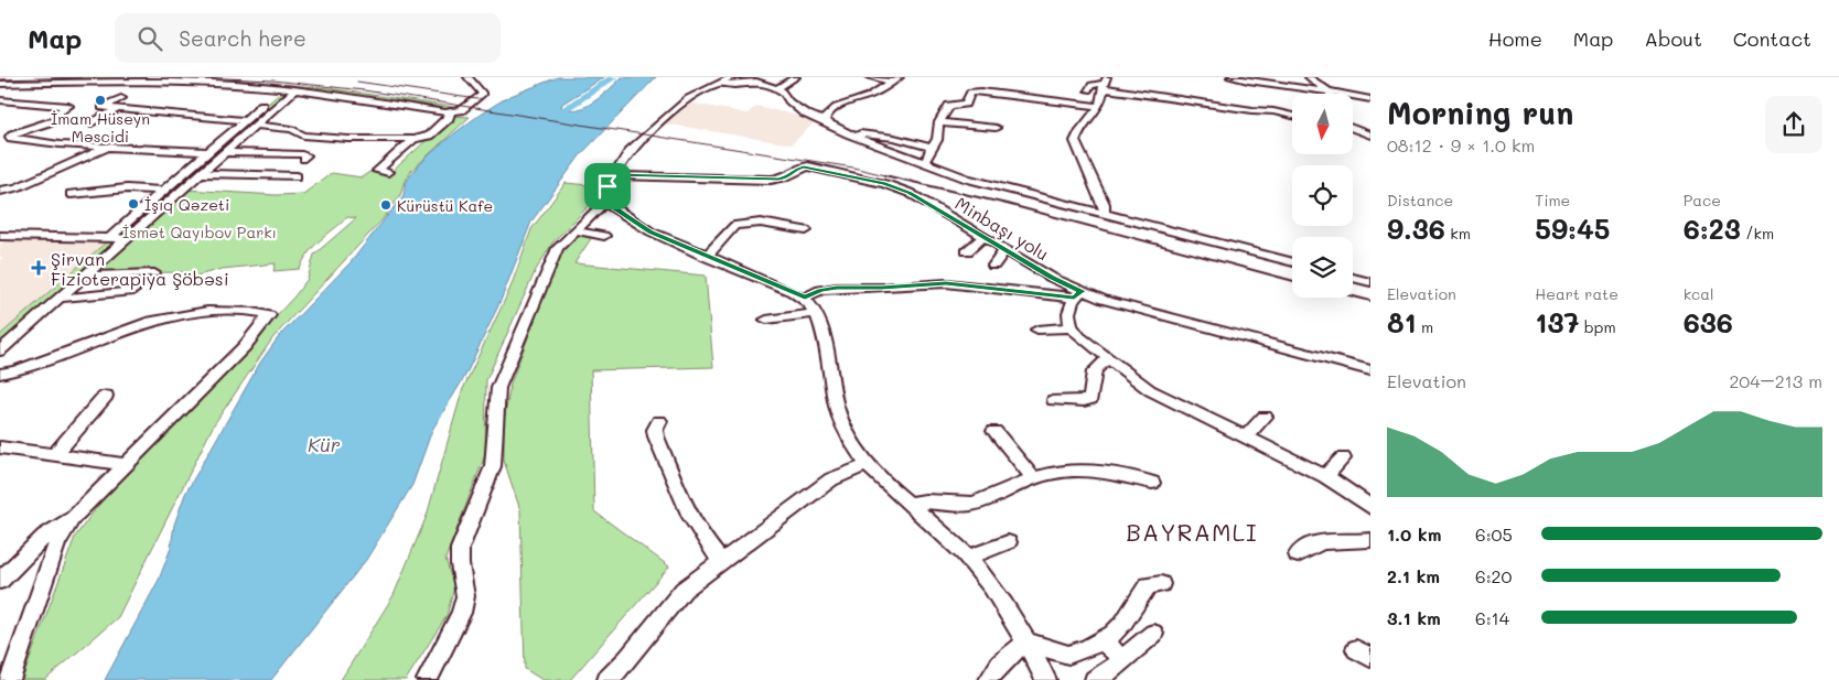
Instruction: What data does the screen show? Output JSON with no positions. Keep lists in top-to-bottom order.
{
  "streets": {
    "street": ["Minbaşı yolu"]
  },
  "districts": ["BAYRAMLI"],
  "water": ["Kür"],
  "parks": ["İsmət Qayıbov Parkı"],
  "places": {
    "other": ["İmam Hüseyn Məscidi", "İşıq Qəzeti", "Kürüstü Kafe"],
    "health": ["Şirvan Fizioterapiya Şöbəsi"]
  },
  "north": "bottom",
  "page": {
    "header": "Map",
    "search": "Search here",
    "nav": [
      "Home",
      "Map",
      "About",
      "Contact"
    ],
    "heading": ["Morning run", "08:12 · 9 × 1.0 km"],
    "stats": [
      ["Distance", "9.36 km"],
      ["Time", "59:45"],
      ["Pace", "6:23 /km"],
      ["Elevation", "81 m"],
      ["Heart rate", "137 bpm"],
      ["kcal", "636"]
    ],
    "chart": ["Elevation", "204–213 m"],
    "list": [
      {
        "name": "1.0 km",
        "note": "6:05"
      },
      {
        "name": "2.1 km",
        "note": "6:20"
      },
      {
        "name": "3.1 km",
        "note": "6:14"
      }
    ]
  }
}
